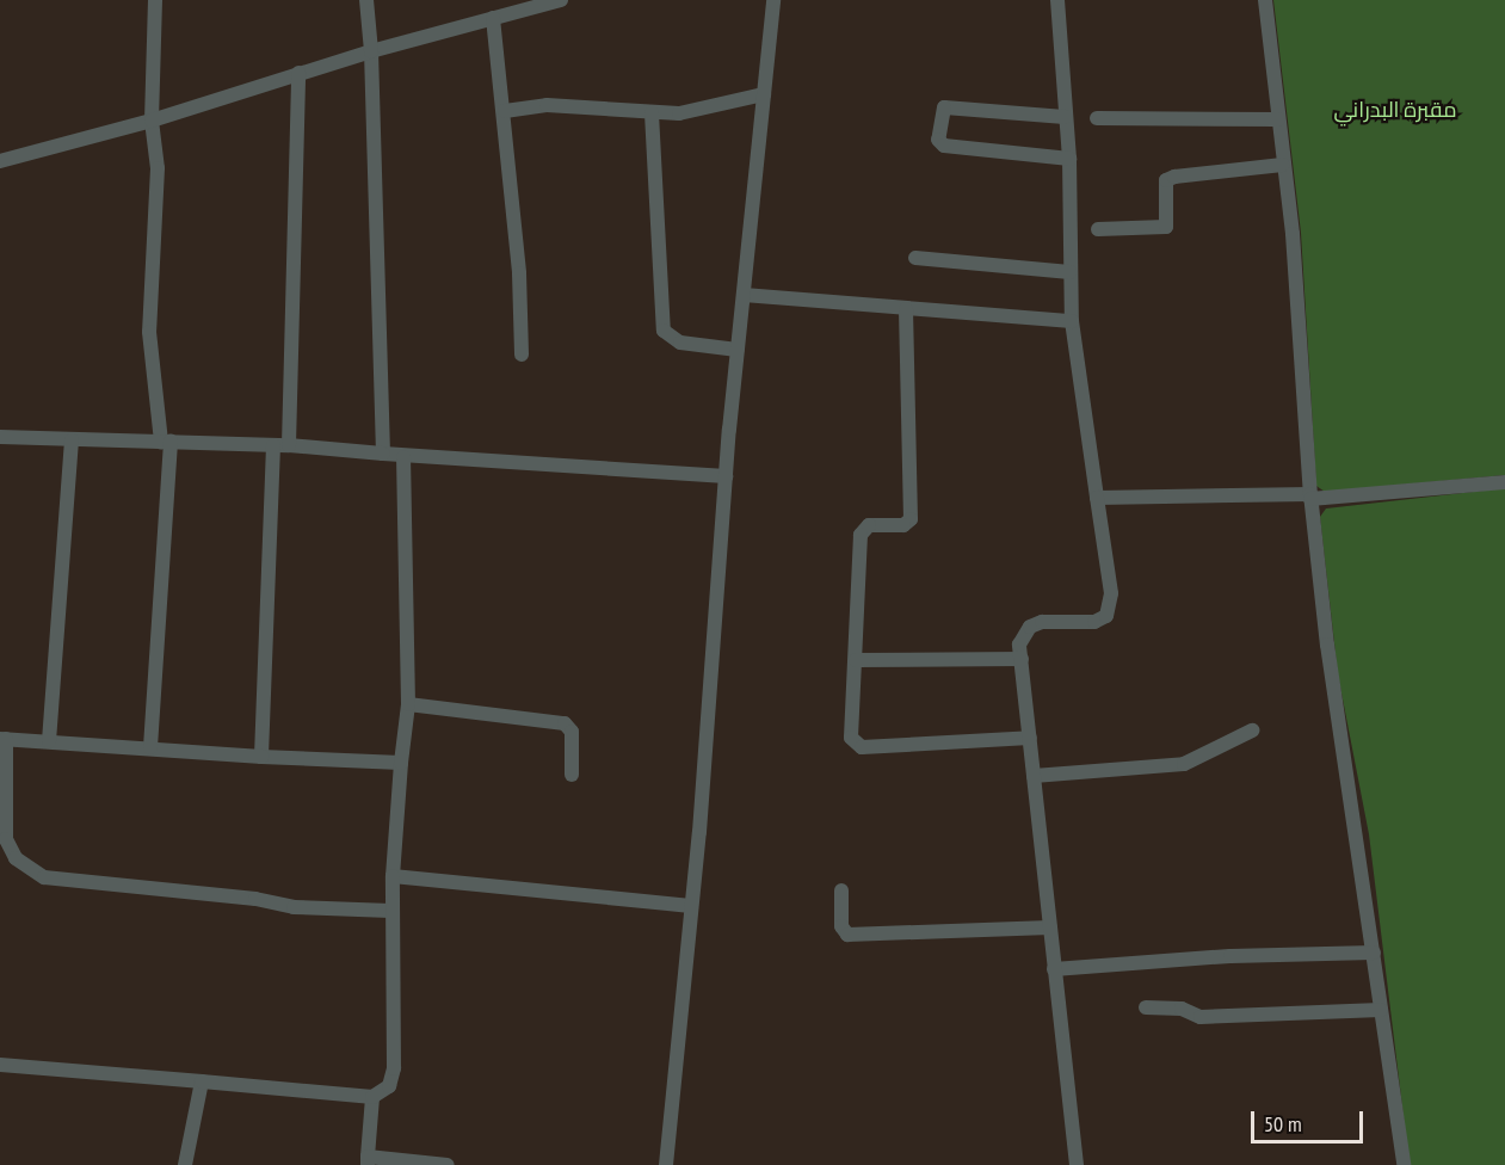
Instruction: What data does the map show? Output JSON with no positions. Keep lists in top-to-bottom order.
{
  "parks": ["مقبرة البدراني"],
  "scale_bar": "50 m"
}
